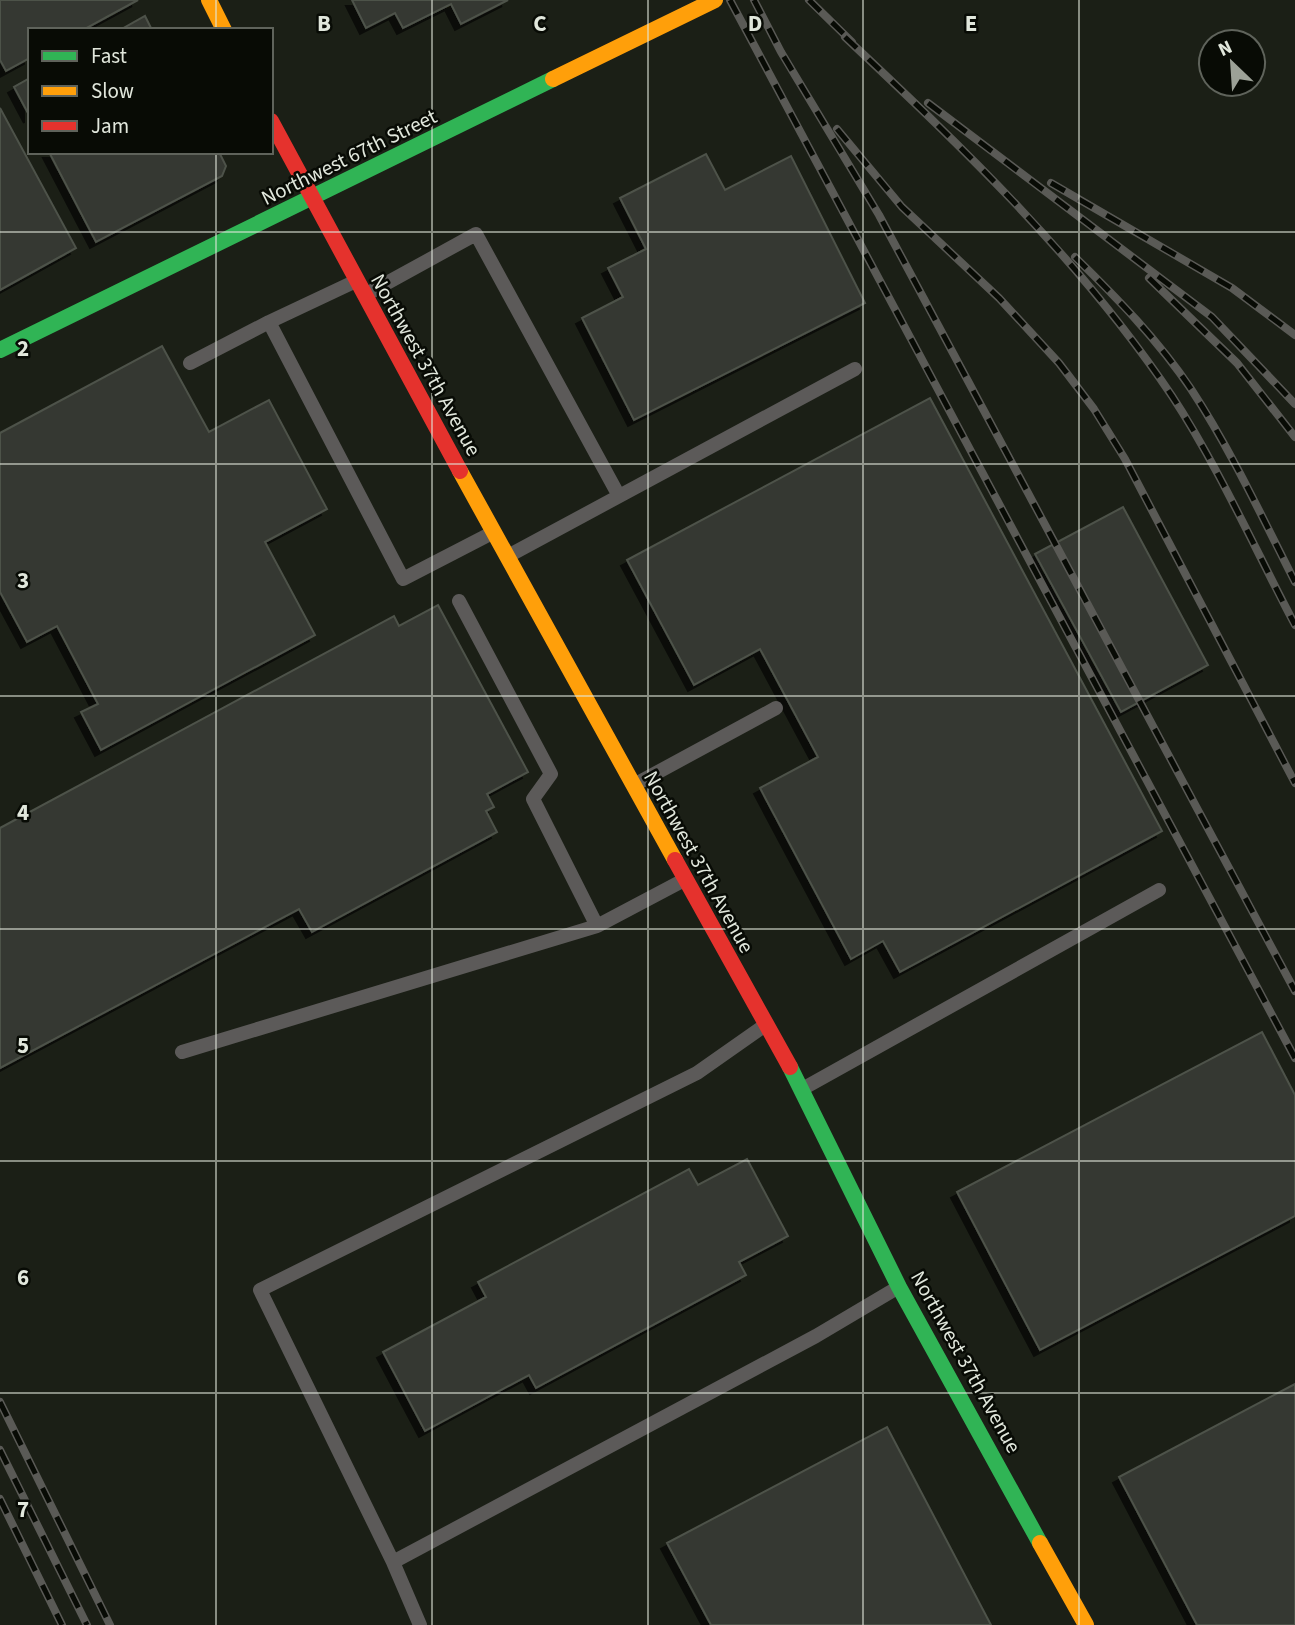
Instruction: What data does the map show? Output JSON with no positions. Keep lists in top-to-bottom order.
{
  "streets": {
    "street": ["Northwest 67th Street", "Northwest 37th Avenue"]
  },
  "crossings": [
    ["Northwest 67th Street", "Northwest 37th Avenue"]
  ],
  "legend": ["Fast", "Slow", "Jam"],
  "north": "top left",
  "grid": {
    "columns": [
      "B",
      "C",
      "D",
      "E"
    ],
    "rows": [
      "2",
      "3",
      "4",
      "5",
      "6",
      "7"
    ]
  }
}
